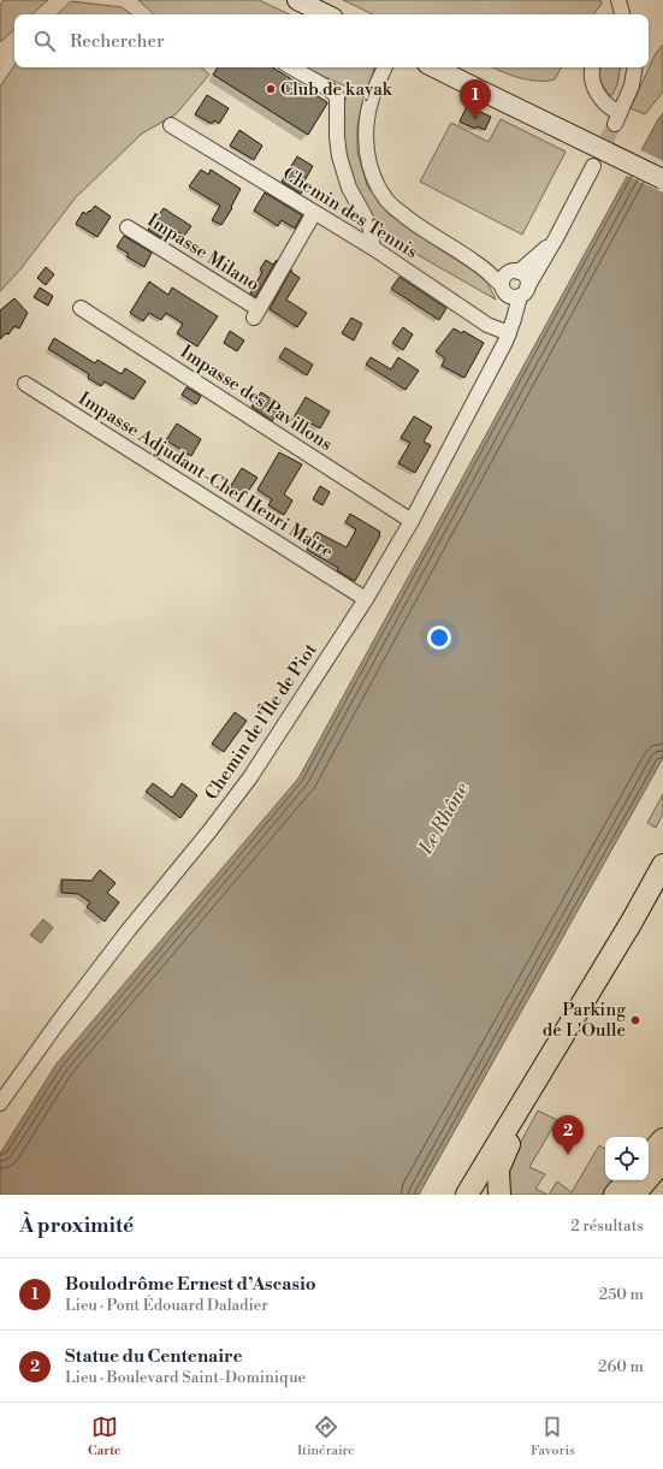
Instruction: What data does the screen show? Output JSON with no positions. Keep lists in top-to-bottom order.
{
  "streets": {
    "street": [
      "Chemin des Tennis",
      "Impasse Milano",
      "Impasse des Pavillons",
      "Impasse Adjudant-Chef Henri Maire",
      "Chemin de l'Île de Piot"
    ]
  },
  "crossings": [
    ["Chemin des Tennis", "Impasse Milano"],
    ["Chemin des Tennis", "Chemin de l'Île de Piot"],
    ["Impasse des Pavillons", "Chemin de l'Île de Piot"],
    ["Impasse Adjudant-Chef Henri Maire", "Chemin de l'Île de Piot"]
  ],
  "water": ["Le Rhône"],
  "places": ["Club de kayak", "Parking de L'Oulle"],
  "page": {
    "search": "Rechercher",
    "pins": ["1", "2"],
    "heading": ["À proximité", "2 résultats"],
    "list": [
      {
        "mark": "1",
        "name": "Boulodrôme Ernest d’Ascasio",
        "note": "Lieu · Pont Édouard Daladier",
        "value": "250 m"
      },
      {
        "mark": "2",
        "name": "Statue du Centenaire",
        "note": "Lieu · Boulevard Saint-Dominique",
        "value": "260 m"
      }
    ],
    "nav": ["Carte", "Itinéraire", "Favoris"]
  }
}
